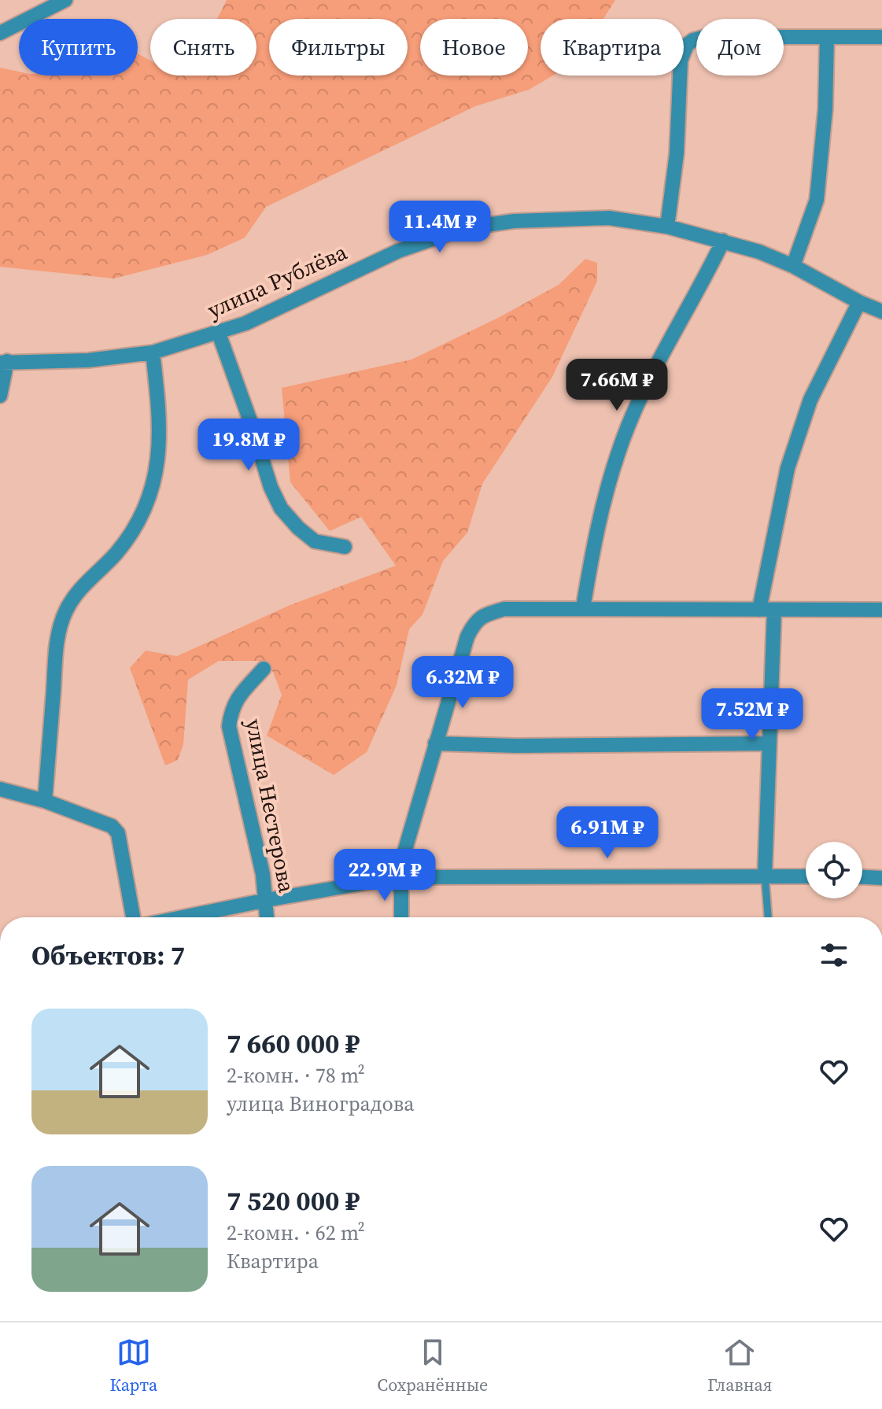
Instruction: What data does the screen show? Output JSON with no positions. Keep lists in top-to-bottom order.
{
  "streets": {
    "street": ["улица Рублёва", "улица Нестерова"]
  },
  "page": {
    "chip": [
      "Купить",
      "Снять",
      "Фильтры",
      "Новое",
      "Квартира",
      "Дом"
    ],
    "price": [
      "11.4M ₽",
      "7.66M ₽",
      "19.8M ₽",
      "6.32M ₽",
      "7.52M ₽",
      "6.91M ₽",
      "22.9M ₽"
    ],
    "heading": "Объектов: 7",
    "list": [
      {
        "name": "7 660 000 ₽",
        "note": "2-комн. · 78 m² · улица Виноградова"
      },
      {
        "name": "7 520 000 ₽",
        "note": "2-комн. · 62 m² · Квартира"
      }
    ],
    "tabs": ["Карта", "Сохранённые", "Главная"]
  }
}
